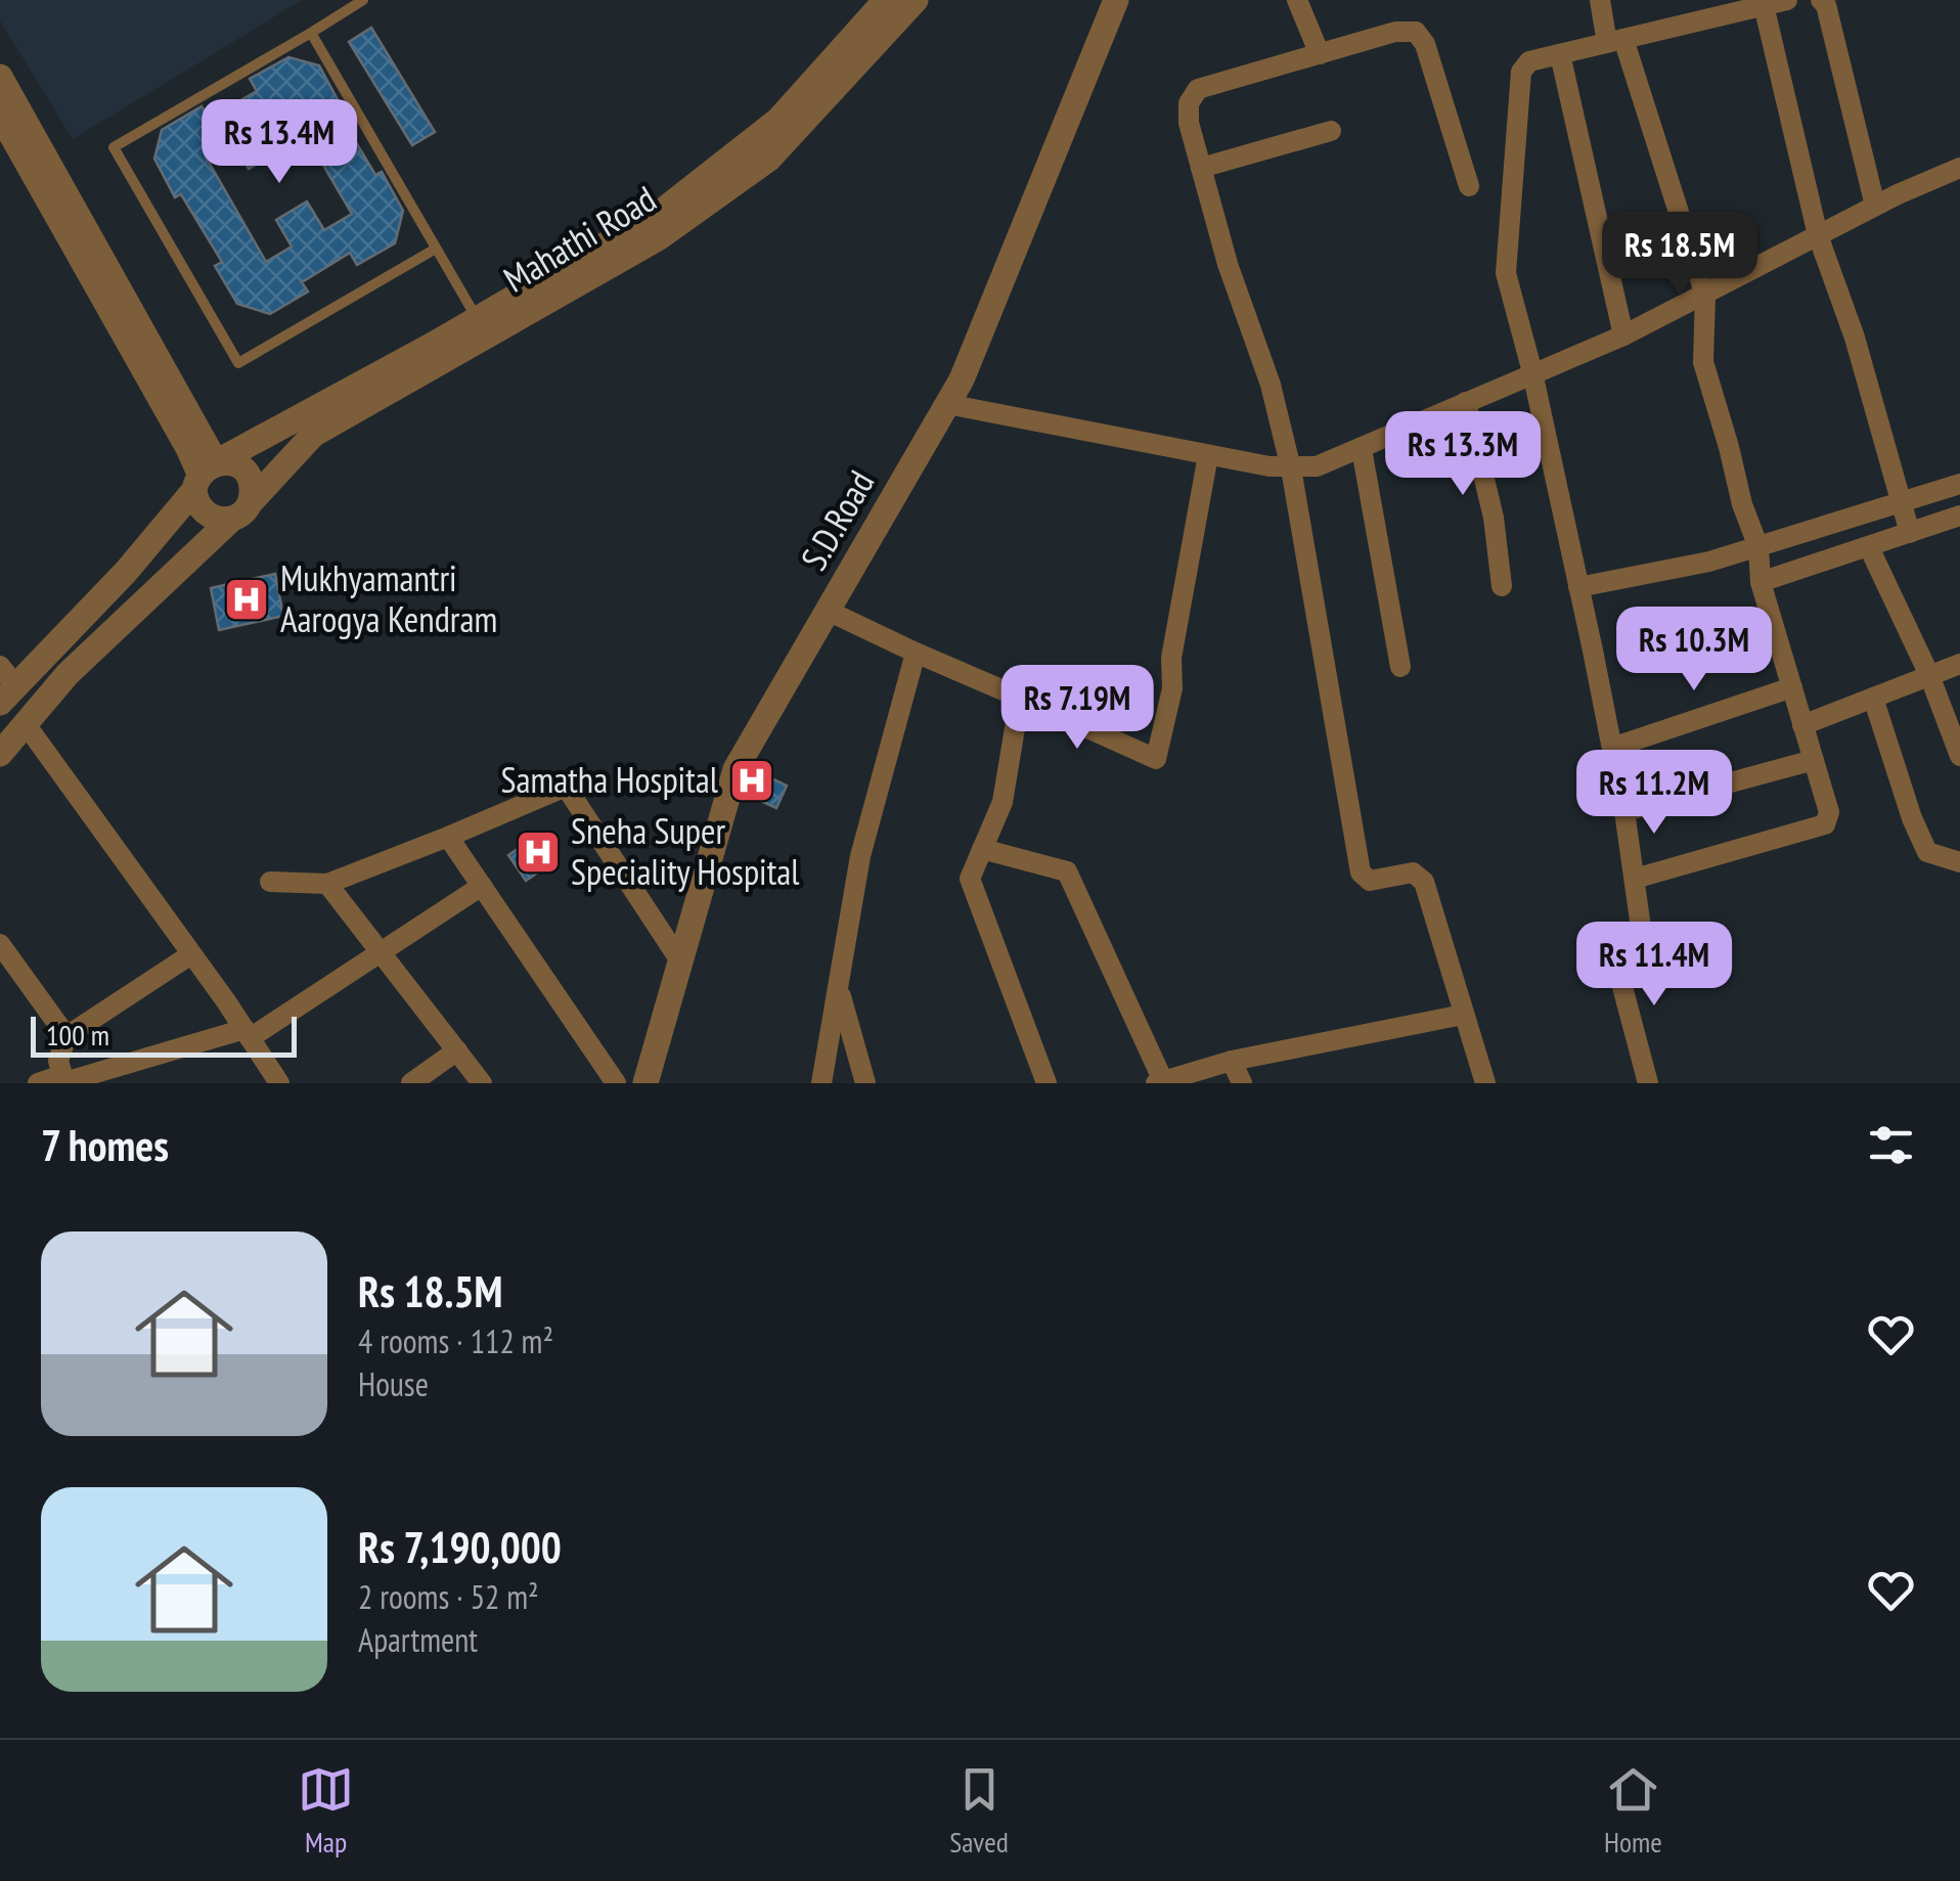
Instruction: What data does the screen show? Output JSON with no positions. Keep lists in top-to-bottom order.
{
  "streets": {
    "street": ["Mahathi Road", "S.D.Road"]
  },
  "places": {
    "hospital": ["Mukhyamantri Aarogya Kendram", "Samatha Hospital", "Sneha Super Speciality Hospital"]
  },
  "scale_bar": "100 m",
  "page": {
    "price": [
      "Rs 13.4M",
      "Rs 18.5M",
      "Rs 13.3M",
      "Rs 10.3M",
      "Rs 7.19M",
      "Rs 11.2M",
      "Rs 11.4M"
    ],
    "scale": "100 m",
    "heading": "7 homes",
    "list": [
      {
        "name": "Rs 18.5M",
        "note": "4 rooms · 112 m² · House"
      },
      {
        "name": "Rs 7,190,000",
        "note": "2 rooms · 52 m² · Apartment"
      }
    ],
    "tabs": ["Map", "Saved", "Home"]
  }
}
